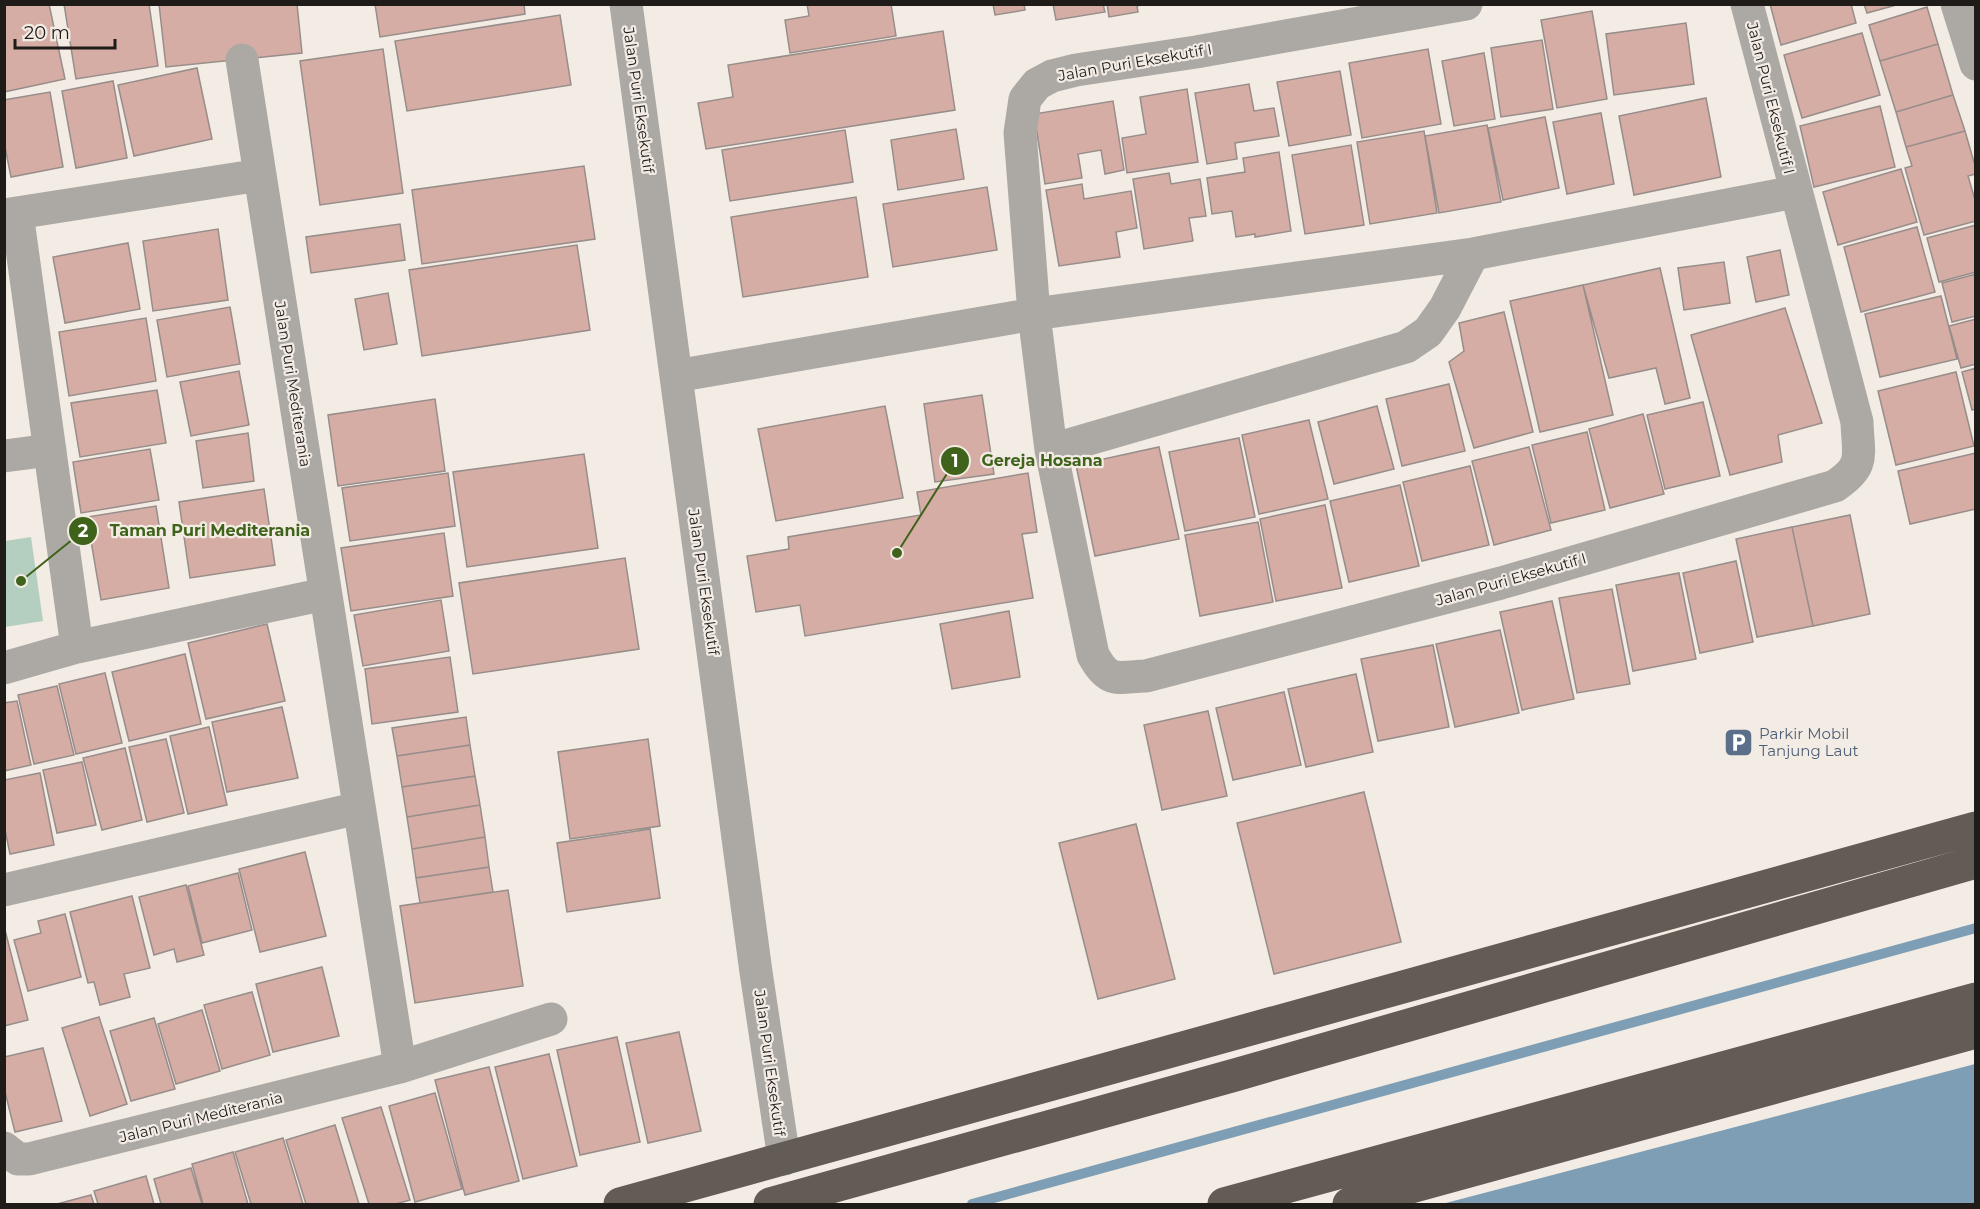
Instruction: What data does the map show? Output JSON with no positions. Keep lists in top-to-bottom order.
{
  "streets": {
    "street": ["Jalan Puri Eksekutif I", "Jalan Puri Eksekutif", "Jalan Puri Mediterania"]
  },
  "crossings": [
    ["Jalan Puri Eksekutif I", "Jalan Puri Eksekutif"]
  ],
  "places": {
    "other": ["Gereja Hosana", "Taman Puri Mediterania"],
    "parking": ["Parkir Mobil Tanjung Laut"]
  },
  "scale_bar": "20 m"
}
